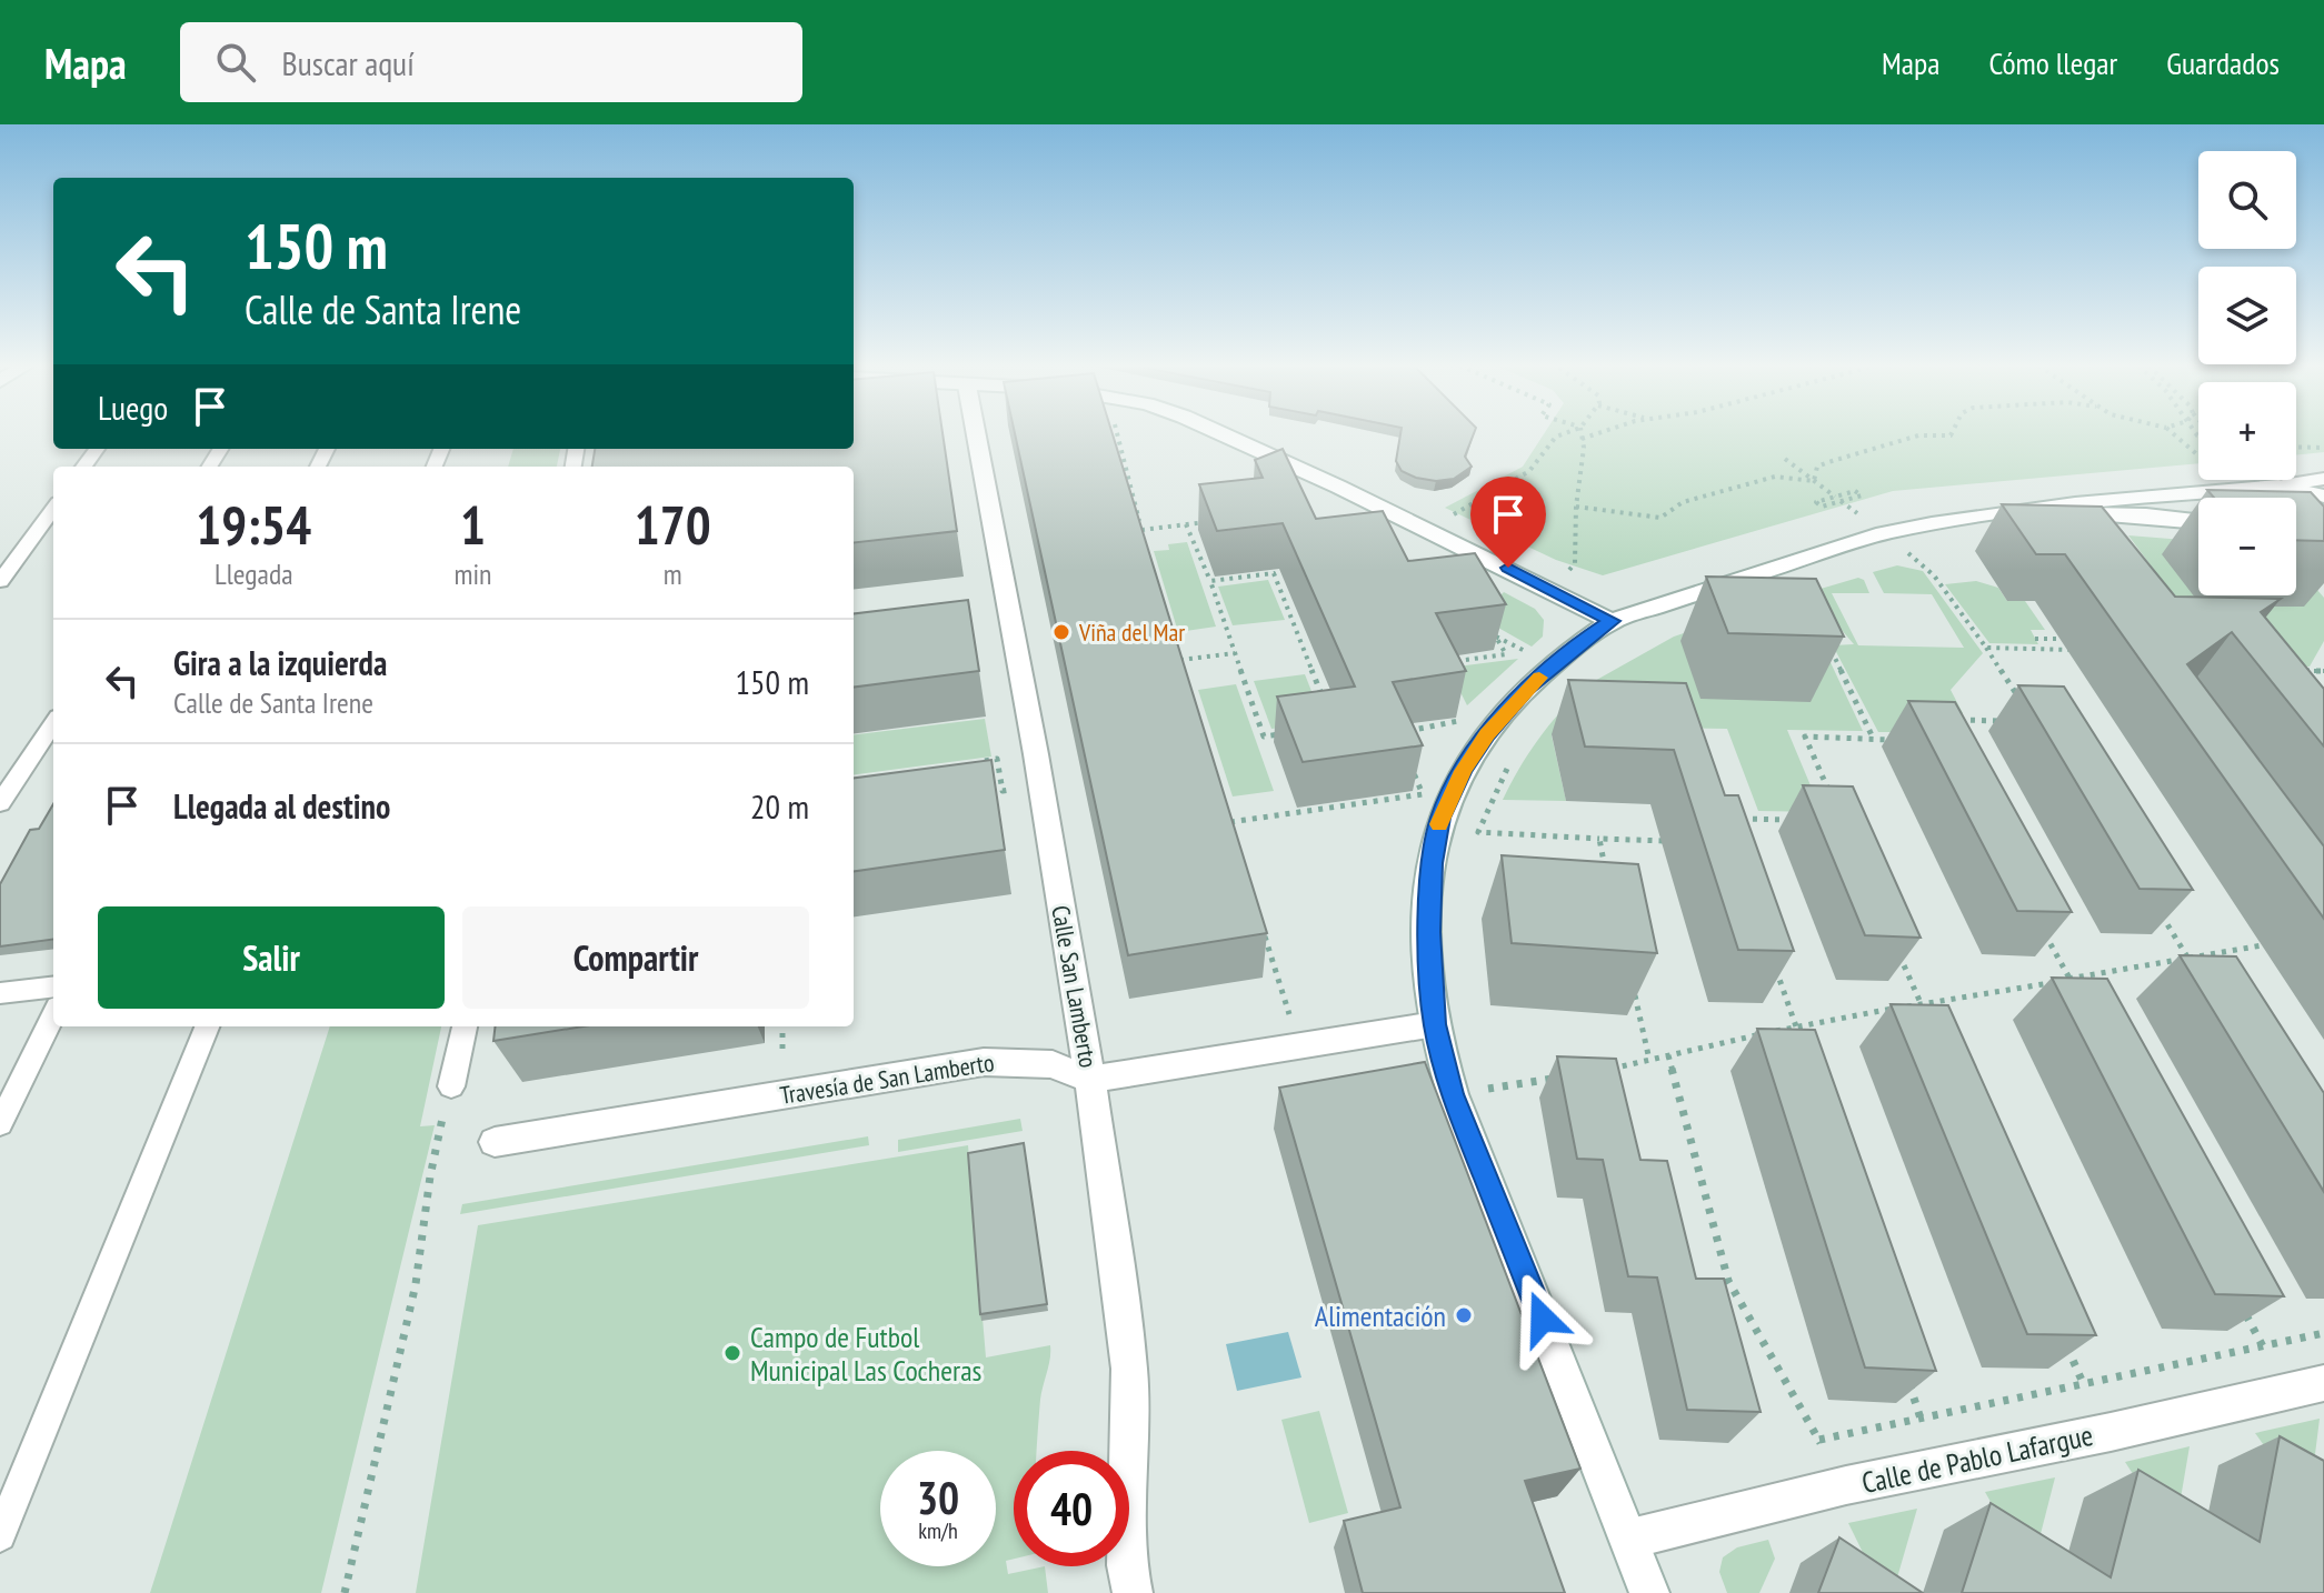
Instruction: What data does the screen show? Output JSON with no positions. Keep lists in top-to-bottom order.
{
  "streets": {
    "street": ["Calle San Lamberto", "Travesía de San Lamberto", "Calle de Pablo Lafargue"]
  },
  "crossings": [
    ["Calle San Lamberto", "Travesía de San Lamberto"]
  ],
  "places": ["Viña del Mar", "Alimentación", "Campo de Futbol Municipal Las Cocheras"],
  "page": {
    "header": "Mapa",
    "search": "Buscar aquí",
    "nav": ["Mapa", "Cómo llegar", "Guardados"],
    "map_buttons": ["+", "−"],
    "turn": ["150 m", "Calle de Santa Irene"],
    "then": "Luego",
    "eta": [
      "19:54",
      "Llegada",
      "1",
      "min",
      "170",
      "m"
    ],
    "list": [
      {
        "name": "Gira a la izquierda",
        "note": "Calle de Santa Irene",
        "value": "150 m"
      },
      {
        "name": "Llegada al destino",
        "value": "20 m"
      }
    ],
    "buttons": ["Salir", "Compartir"],
    "speed": "30 km/h",
    "limit": "40"
  }
}
